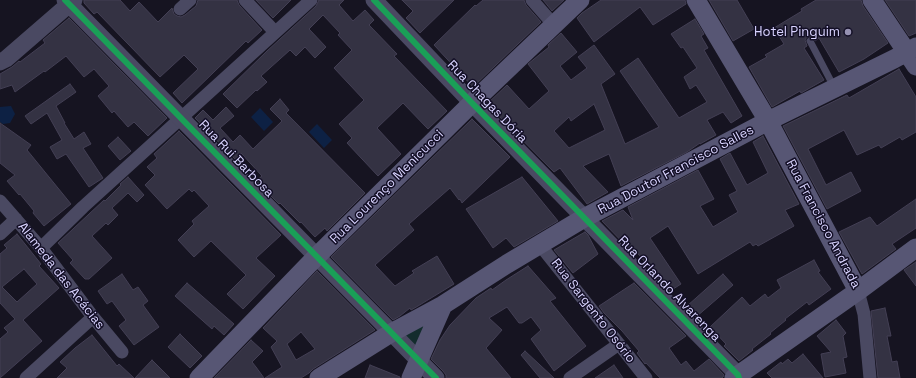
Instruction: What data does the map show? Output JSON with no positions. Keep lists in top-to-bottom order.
{
  "streets": {
    "main road": ["Rua Doutor Francisco Salles", "Rua Lourenço Menicucci", "Rua Francisco Andrada"],
    "street": [
      "Rua Chagas Dória",
      "Rua Rui Barbosa",
      "Alameda das Acácias",
      "Rua Orlando Alvarenga",
      "Rua Sargento Osório"
    ]
  },
  "crossings": [
    ["Rua Chagas Dória", "Rua Doutor Francisco Salles"],
    ["Rua Chagas Dória", "Rua Lourenço Menicucci"],
    ["Rua Chagas Dória", "Rua Orlando Alvarenga"],
    ["Rua Rui Barbosa", "Rua Doutor Francisco Salles"],
    ["Rua Rui Barbosa", "Rua Lourenço Menicucci"],
    ["Rua Doutor Francisco Salles", "Rua Francisco Andrada"],
    ["Rua Doutor Francisco Salles", "Rua Orlando Alvarenga"],
    ["Rua Doutor Francisco Salles", "Rua Sargento Osório"]
  ],
  "places": ["Hotel Pinguim"]
}
